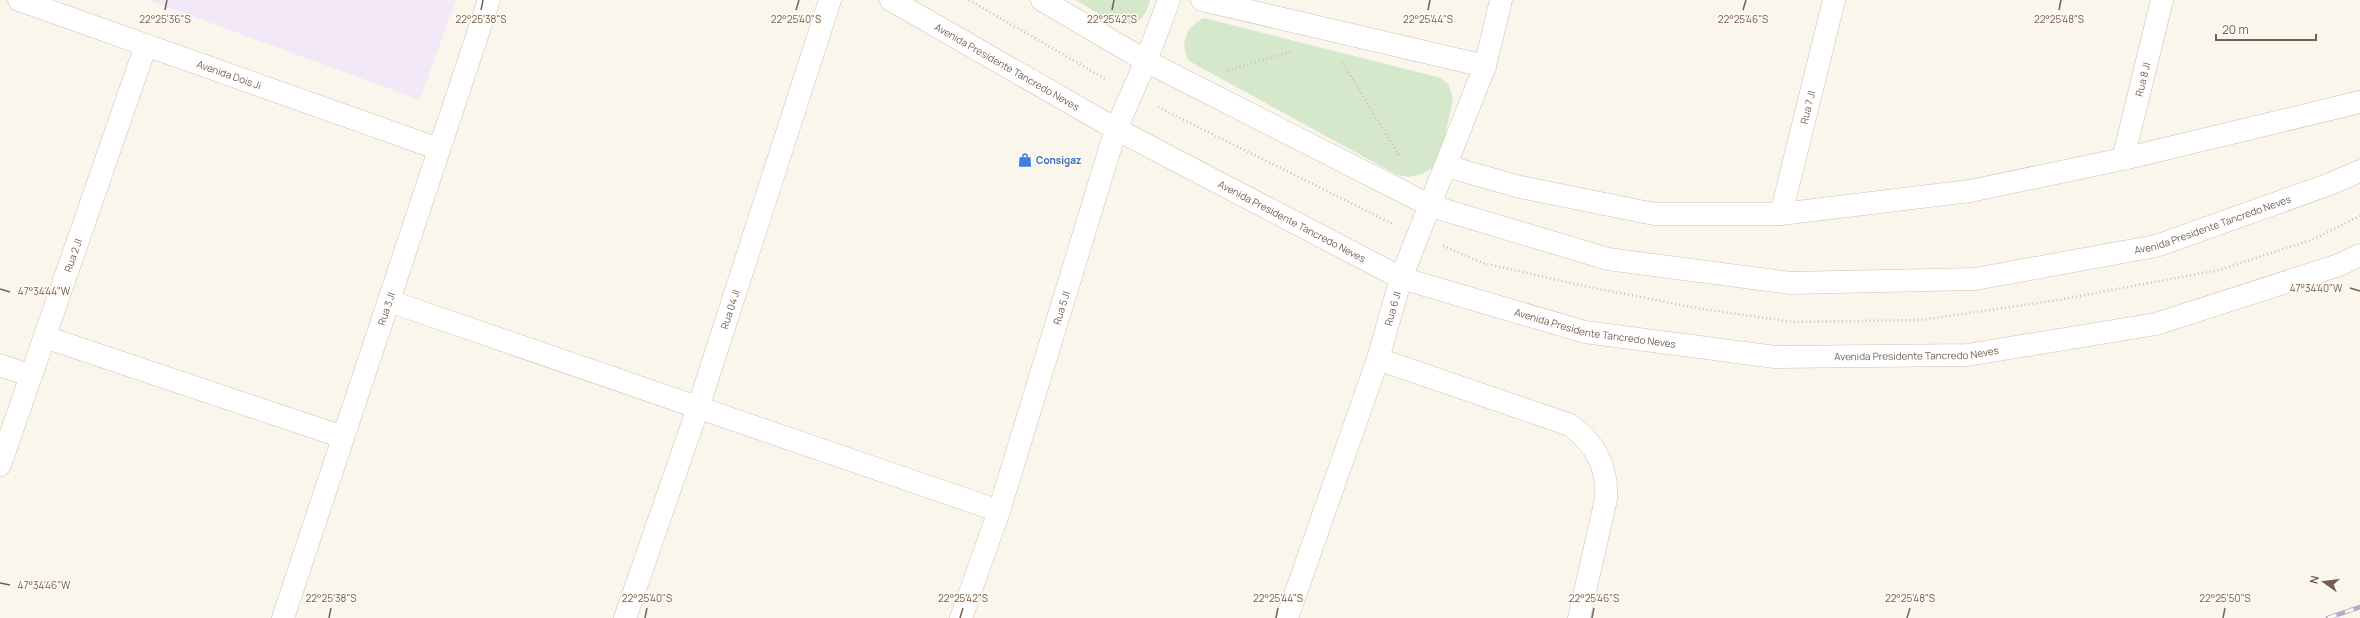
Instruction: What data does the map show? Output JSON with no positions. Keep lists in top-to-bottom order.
{
  "streets": {
    "street": [
      "Avenida Presidente Tancredo Neves",
      "Avenida Dois Ji",
      "Rua 8 JI",
      "Rua 7 JI",
      "Rua 2 JI",
      "Rua 5 JI",
      "Rua 6 JI",
      "Rua 3 JI",
      "Rua 04 JI"
    ]
  },
  "crossings": [
    ["Avenida Presidente Tancredo Neves", "Rua 5 JI"],
    ["Avenida Presidente Tancredo Neves", "Rua 6 JI"],
    ["Avenida Dois Ji", "Rua 2 JI"],
    ["Avenida Dois Ji", "Rua 3 JI"]
  ],
  "places": {
    "shop": ["Consigaz"]
  },
  "scale_bar": "20 m",
  "north": "left",
  "coordinates": [
    "22°25'36\"S",
    "22°25'38\"S",
    "22°25'40\"S",
    "22°25'42\"S",
    "22°25'44\"S",
    "22°25'46\"S",
    "22°25'48\"S",
    "47°34'40\"W",
    "47°34'44\"W",
    "47°34'46\"W",
    "22°25'50\"S"
  ]
}
